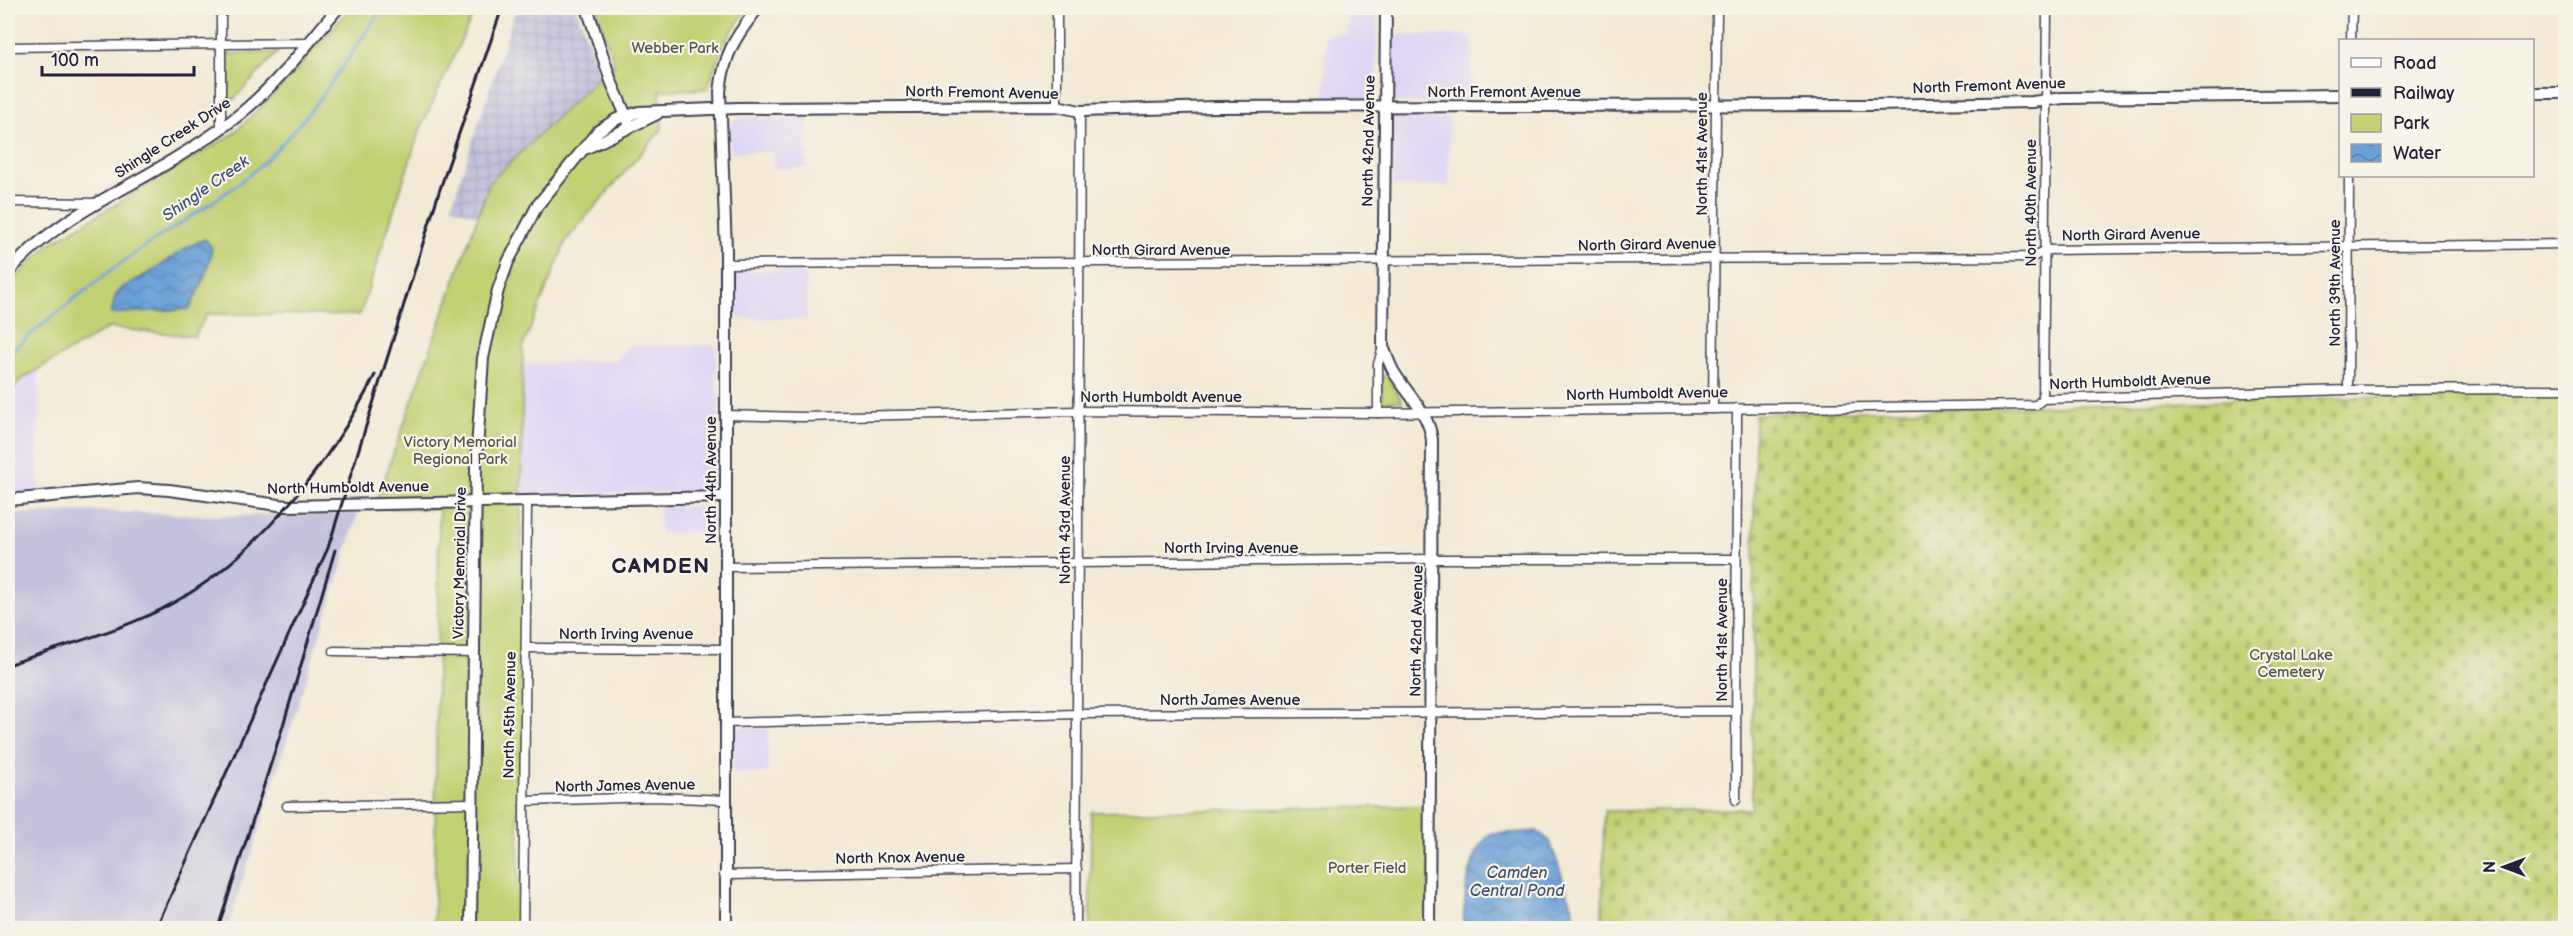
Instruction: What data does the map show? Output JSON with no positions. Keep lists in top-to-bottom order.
{
  "streets": {
    "street": [
      "North Fremont Avenue",
      "Shingle Creek Drive",
      "North 42nd Avenue",
      "North 41st Avenue",
      "North 40th Avenue",
      "North Girard Avenue",
      "North 39th Avenue",
      "North Humboldt Avenue",
      "North 44th Avenue",
      "North 43rd Avenue",
      "North Irving Avenue",
      "Victory Memorial Drive",
      "North James Avenue",
      "North 45th Avenue",
      "North Knox Avenue"
    ]
  },
  "crossings": [
    ["North Fremont Avenue", "North 42nd Avenue"],
    ["North Fremont Avenue", "North 41st Avenue"],
    ["North Fremont Avenue", "North 40th Avenue"],
    ["North Fremont Avenue", "North 44th Avenue"],
    ["North Fremont Avenue", "North 43rd Avenue"],
    ["North Fremont Avenue", "Victory Memorial Drive"],
    ["North 42nd Avenue", "North Girard Avenue"],
    ["North 42nd Avenue", "North Humboldt Avenue"],
    ["North 42nd Avenue", "North Irving Avenue"],
    ["North 42nd Avenue", "North James Avenue"],
    ["North 41st Avenue", "North Girard Avenue"],
    ["North 41st Avenue", "North Humboldt Avenue"],
    ["North 41st Avenue", "North Irving Avenue"],
    ["North 41st Avenue", "North James Avenue"],
    ["North 40th Avenue", "North Girard Avenue"],
    ["North 40th Avenue", "North Humboldt Avenue"],
    ["North Girard Avenue", "North 39th Avenue"],
    ["North Girard Avenue", "North 44th Avenue"],
    ["North Girard Avenue", "North 43rd Avenue"],
    ["North 39th Avenue", "North Humboldt Avenue"],
    ["North Humboldt Avenue", "North 44th Avenue"],
    ["North Humboldt Avenue", "North 43rd Avenue"],
    ["North Humboldt Avenue", "Victory Memorial Drive"],
    ["North Humboldt Avenue", "North 45th Avenue"],
    ["North 44th Avenue", "North Irving Avenue"],
    ["North 44th Avenue", "North James Avenue"],
    ["North 44th Avenue", "North Knox Avenue"],
    ["North 43rd Avenue", "North Irving Avenue"],
    ["North 43rd Avenue", "North James Avenue"],
    ["North 43rd Avenue", "North Knox Avenue"],
    ["North Irving Avenue", "North 45th Avenue"],
    ["North James Avenue", "North 45th Avenue"]
  ],
  "districts": ["CAMDEN"],
  "water": ["Shingle Creek", "Camden Central Pond"],
  "parks": [
    "Webber Park",
    "Victory Memorial Regional Park",
    "Crystal Lake Cemetery",
    "Porter Field"
  ],
  "legend": [
    "Road",
    "Railway",
    "Park",
    "Water"
  ],
  "scale_bar": "100 m",
  "north": "left"
}
